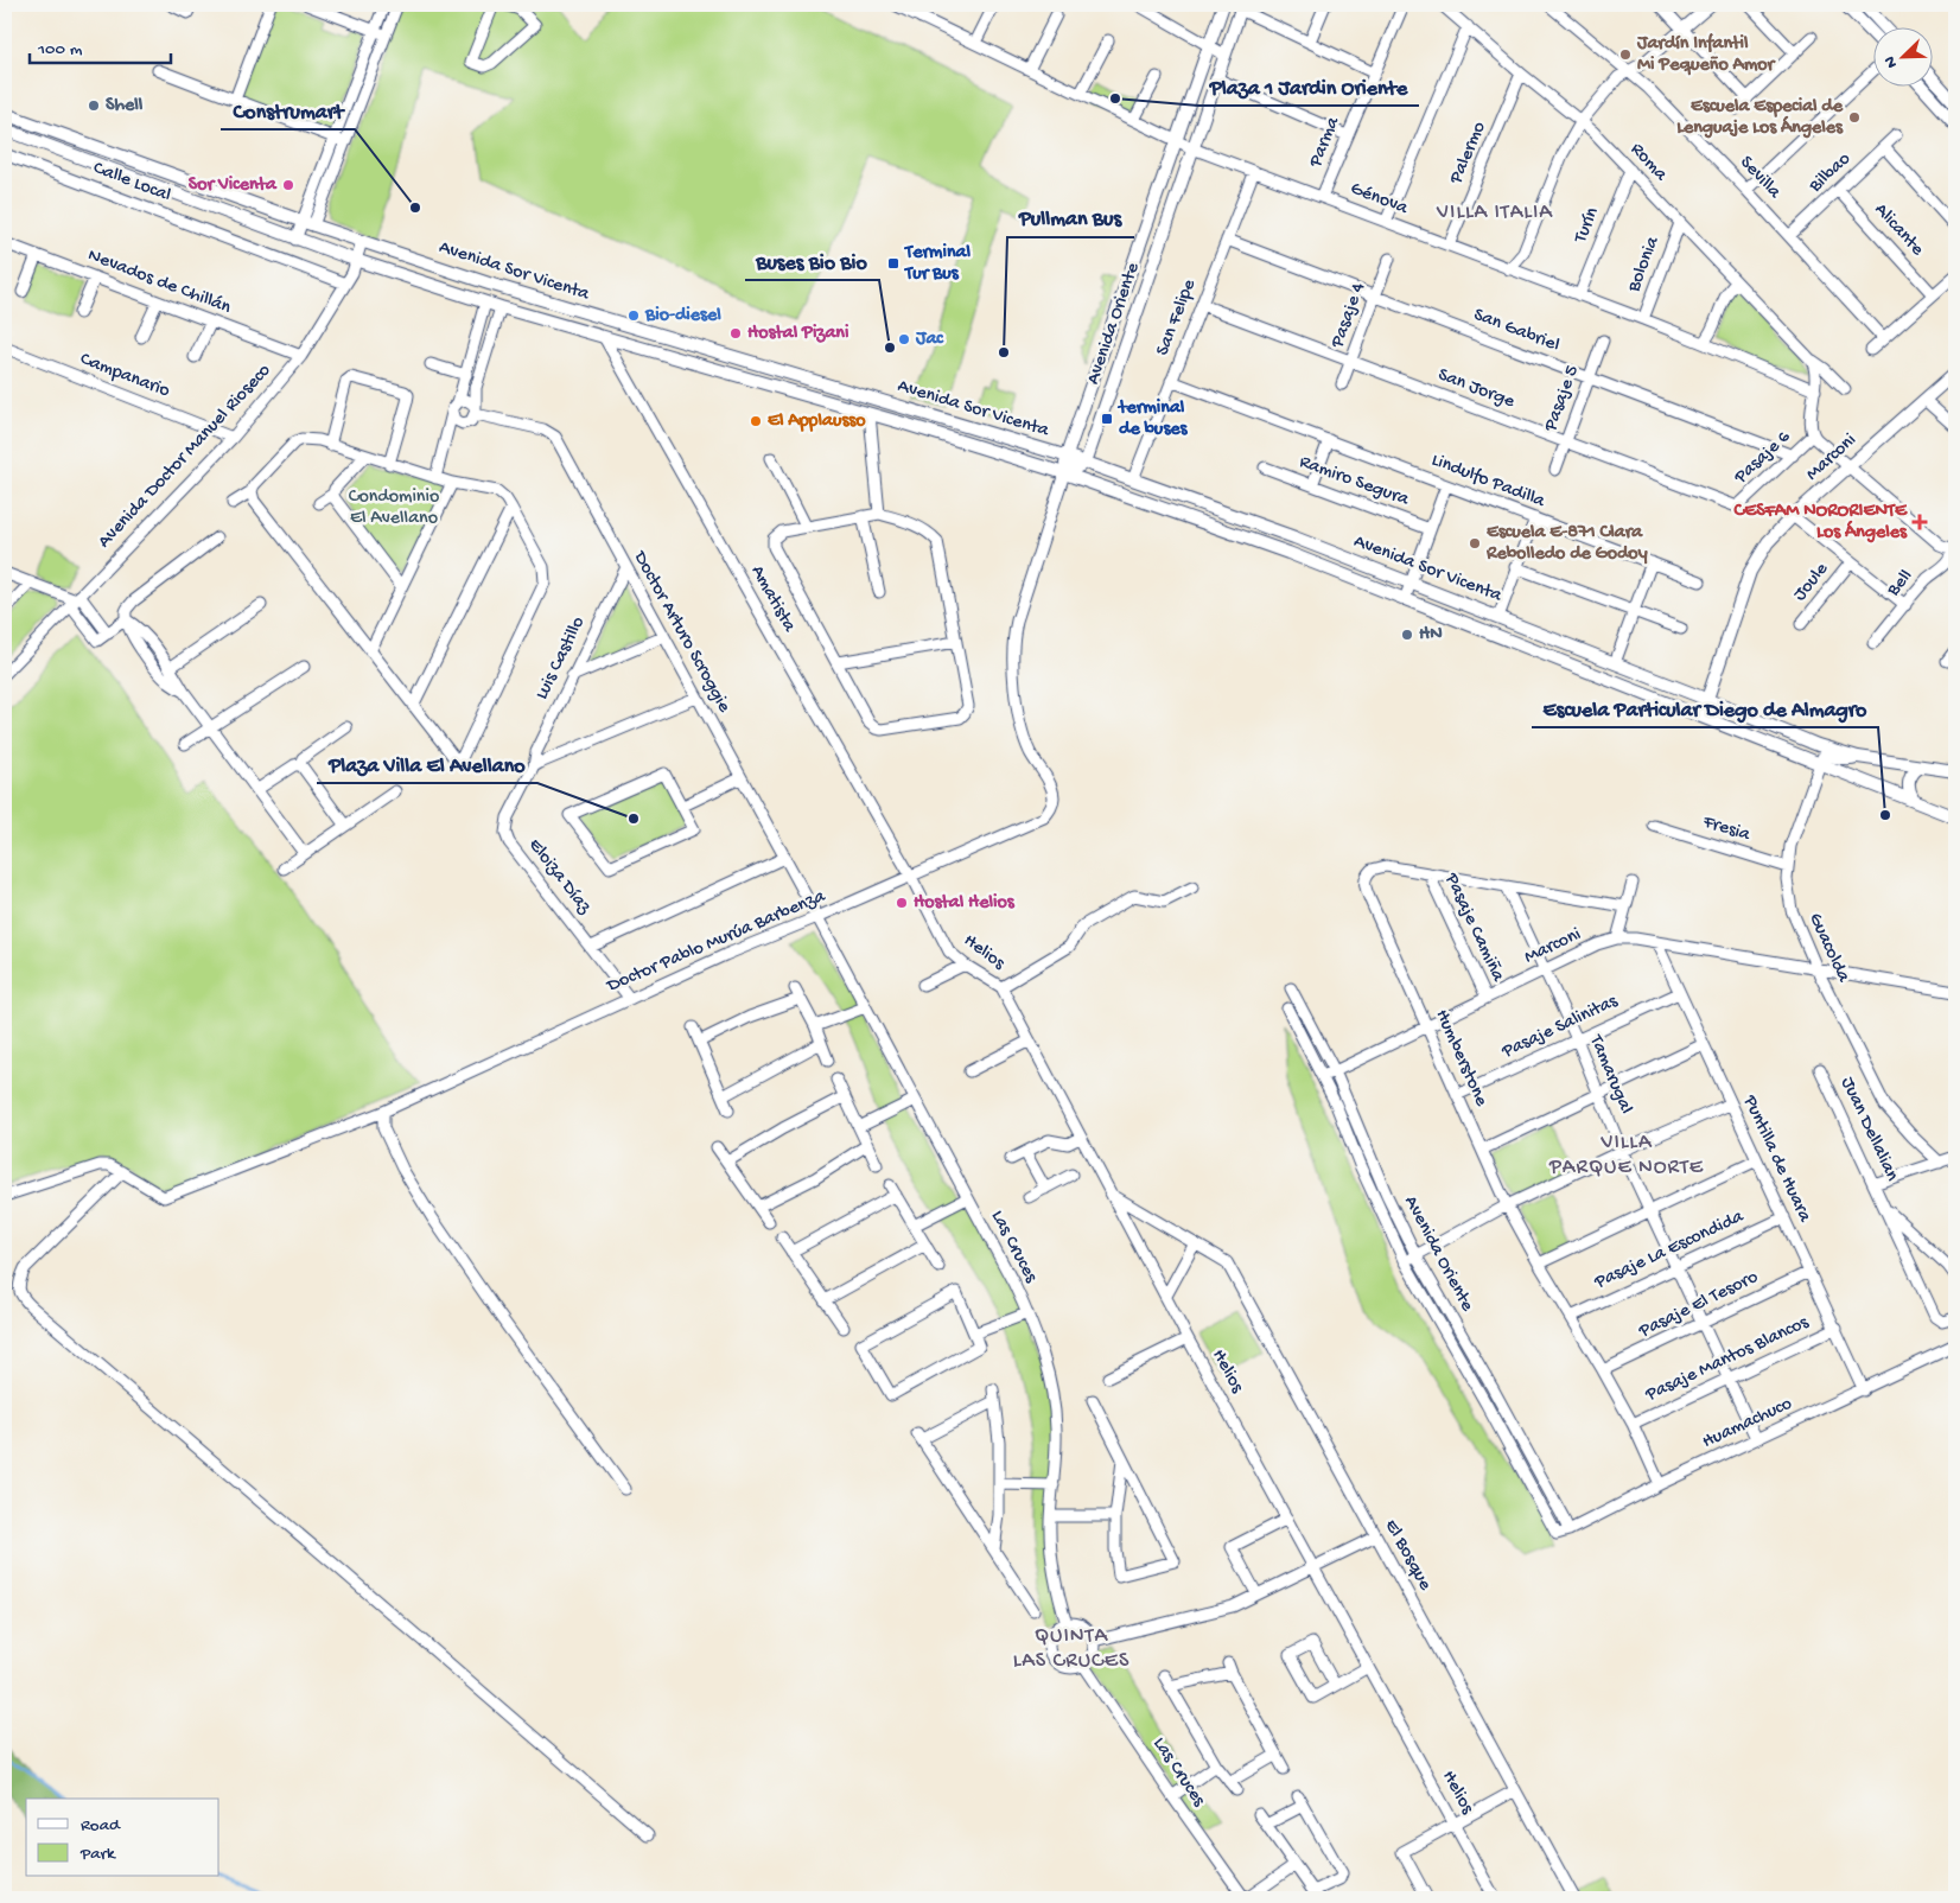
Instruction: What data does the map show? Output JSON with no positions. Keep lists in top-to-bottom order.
{
  "streets": {
    "main road": ["Avenida Sor Vicenta", "Avenida Oriente", "Marconi"],
    "street": [
      "Parma",
      "Palermo",
      "Roma",
      "Bilbao",
      "Sevilla",
      "Calle Local",
      "Génova",
      "Turín",
      "Alicante",
      "Bolonia",
      "Nevados de Chillán",
      "Pasaje 4",
      "San Felipe",
      "San Gabriel",
      "Campanario",
      "San Jorge",
      "Pasaje 5",
      "Avenida Doctor Manuel Rioseco",
      "Pasaje 6",
      "Ramiro Segura",
      "Lindulfo Padilla",
      "Joule",
      "Bell",
      "Amatista",
      "Doctor Arturo Scroggie",
      "Luis Castillo",
      "Fresia",
      "Eloiza Díaz",
      "Pasaje Camiña",
      "Doctor Pablo Murúa Barbenza",
      "Guacolda",
      "Helios",
      "Pasaje Salinitas",
      "Humberstone",
      "Tamarugal",
      "Juan Dellalian",
      "Puntilla de Huara",
      "Las Cruces",
      "Pasaje La Escondida",
      "Pasaje El Tesoro",
      "Pasaje Mantos Blancos",
      "Huamachuco",
      "El Bosque"
    ]
  },
  "crossings": [
    ["Parma", "Génova"],
    ["Palermo", "Roma"],
    ["Palermo", "Génova"],
    ["Roma", "Turín"],
    ["Roma", "Bolonia"],
    ["Bilbao", "Sevilla"],
    ["Bilbao", "Alicante"],
    ["Calle Local", "Avenida Doctor Manuel Rioseco"],
    ["Génova", "Turín"],
    ["Génova", "Bolonia"],
    ["Génova", "San Felipe"],
    ["Génova", "Avenida Oriente"],
    ["Avenida Sor Vicenta", "San Felipe"],
    ["Avenida Sor Vicenta", "Avenida Oriente"],
    ["Avenida Sor Vicenta", "Avenida Doctor Manuel Rioseco"],
    ["Avenida Sor Vicenta", "Marconi"],
    ["Avenida Sor Vicenta", "Amatista"],
    ["Avenida Sor Vicenta", "Guacolda"],
    ["Nevados de Chillán", "Avenida Doctor Manuel Rioseco"],
    ["Pasaje 4", "San Gabriel"],
    ["Pasaje 4", "San Jorge"],
    ["San Felipe", "San Gabriel"],
    ["San Felipe", "San Jorge"],
    ["San Felipe", "Lindulfo Padilla"],
    ["Avenida Oriente", "Marconi"],
    ["Avenida Oriente", "Doctor Pablo Murúa Barbenza"],
    ["Avenida Oriente", "Huamachuco"],
    ["San Gabriel", "Pasaje 5"],
    ["San Gabriel", "Pasaje 6"],
    ["Campanario", "Avenida Doctor Manuel Rioseco"],
    ["San Jorge", "Pasaje 5"],
    ["San Jorge", "Pasaje 6"],
    ["Marconi", "Pasaje Camiña"],
    ["Marconi", "Guacolda"],
    ["Marconi", "Humberstone"],
    ["Marconi", "Tamarugal"],
    ["Marconi", "Puntilla de Huara"],
    ["Amatista", "Doctor Pablo Murúa Barbenza"],
    ["Amatista", "Helios"],
    ["Doctor Arturo Scroggie", "Luis Castillo"],
    ["Doctor Arturo Scroggie", "Doctor Pablo Murúa Barbenza"],
    ["Doctor Arturo Scroggie", "Las Cruces"],
    ["Luis Castillo", "Eloiza Díaz"],
    ["Fresia", "Guacolda"],
    ["Eloiza Díaz", "Doctor Pablo Murúa Barbenza"],
    ["Pasaje Camiña", "Humberstone"],
    ["Doctor Pablo Murúa Barbenza", "Helios"],
    ["Doctor Pablo Murúa Barbenza", "Las Cruces"],
    ["Helios", "El Bosque"],
    ["Pasaje Salinitas", "Humberstone"],
    ["Pasaje Salinitas", "Tamarugal"],
    ["Pasaje Salinitas", "Puntilla de Huara"],
    ["Humberstone", "Tamarugal"],
    ["Humberstone", "Pasaje La Escondida"],
    ["Humberstone", "Pasaje El Tesoro"],
    ["Humberstone", "Pasaje Mantos Blancos"],
    ["Humberstone", "Huamachuco"],
    ["Tamarugal", "Pasaje La Escondida"],
    ["Tamarugal", "Pasaje El Tesoro"],
    ["Tamarugal", "Pasaje Mantos Blancos"],
    ["Tamarugal", "Huamachuco"],
    ["Puntilla de Huara", "Pasaje La Escondida"],
    ["Puntilla de Huara", "Pasaje El Tesoro"],
    ["Puntilla de Huara", "Pasaje Mantos Blancos"],
    ["Puntilla de Huara", "Huamachuco"]
  ],
  "districts": ["VILLA ITALIA", "VILLA PARQUE NORTE", "QUINTA LAS CRUCES"],
  "parks": ["Condominio El Avellano"],
  "places": {
    "other": [
      "Jardín Infantil Mi Pequeño Amor",
      "Plaza 1 Jardin Oriente",
      "Shell",
      "Escuela Especial de Lenguaje Los Ángeles",
      "Sor Vicenta",
      "Construmart",
      "Bio-diesel",
      "Hostal Pizani",
      "Jac",
      "Buses Bio Bio",
      "Pullman Bus",
      "El Applausso",
      "Escuela E-871 Clara Rebolledo de Godoy",
      "HN",
      "Escuela Particular Diego de Almagro",
      "Plaza Villa El Avellano",
      "Hostal Helios"
    ],
    "transit": ["Terminal Tur Bus", "terminal de buses"],
    "health": ["CESFAM NORORIENTE Los Ángeles"]
  },
  "legend": ["Road", "Park"],
  "scale_bar": "100 m",
  "north": "bottom left"
}
